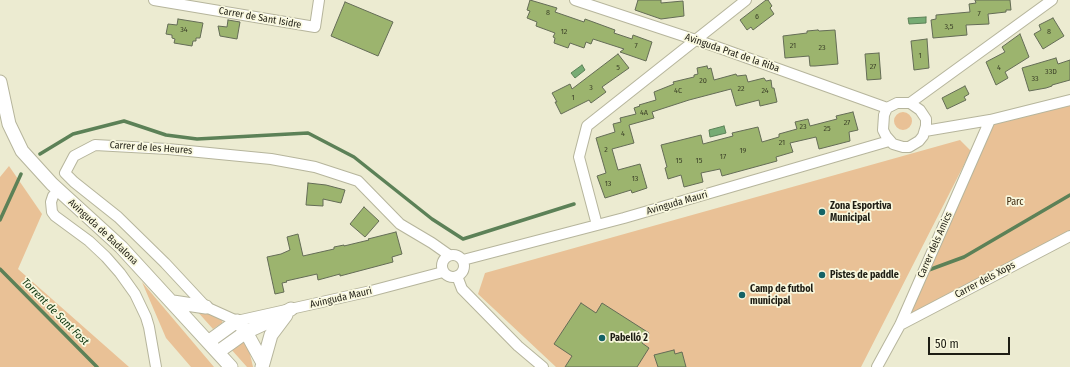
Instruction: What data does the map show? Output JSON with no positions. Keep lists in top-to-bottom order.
{
  "streets": {
    "street": [
      "Carrer de Sant Isidre",
      "Avinguda Prat de la Riba",
      "Carrer de les Heures",
      "Avinguda Mauri",
      "Avinguda de Badalona",
      "Carrer dels Amics",
      "Carrer dels Xops"
    ]
  },
  "crossings": [
    ["Avinguda Prat de la Riba", "Avinguda Mauri"],
    ["Carrer de les Heures", "Avinguda Mauri"],
    ["Carrer dels Amics", "Carrer dels Xops"]
  ],
  "water": ["Torrent de Sant Fost"],
  "parks": ["Parc"],
  "places": [
    "Zona Esportiva Municipal",
    "Pistes de paddle",
    "Camp de futbol municipal",
    "Pabelló 2"
  ],
  "house_numbers": [
    "8",
    "7",
    "6",
    "3,5",
    "34",
    "12",
    "8",
    "7",
    "21",
    "23",
    "1",
    "27",
    "5",
    "4",
    "33D",
    "33",
    "20",
    "3",
    "22",
    "4C",
    "24",
    "1",
    "4A",
    "27",
    "23",
    "25",
    "4",
    "21",
    "2",
    "19",
    "17",
    "15",
    "15",
    "13",
    "13"
  ],
  "scale_bar": "50 m"
}
